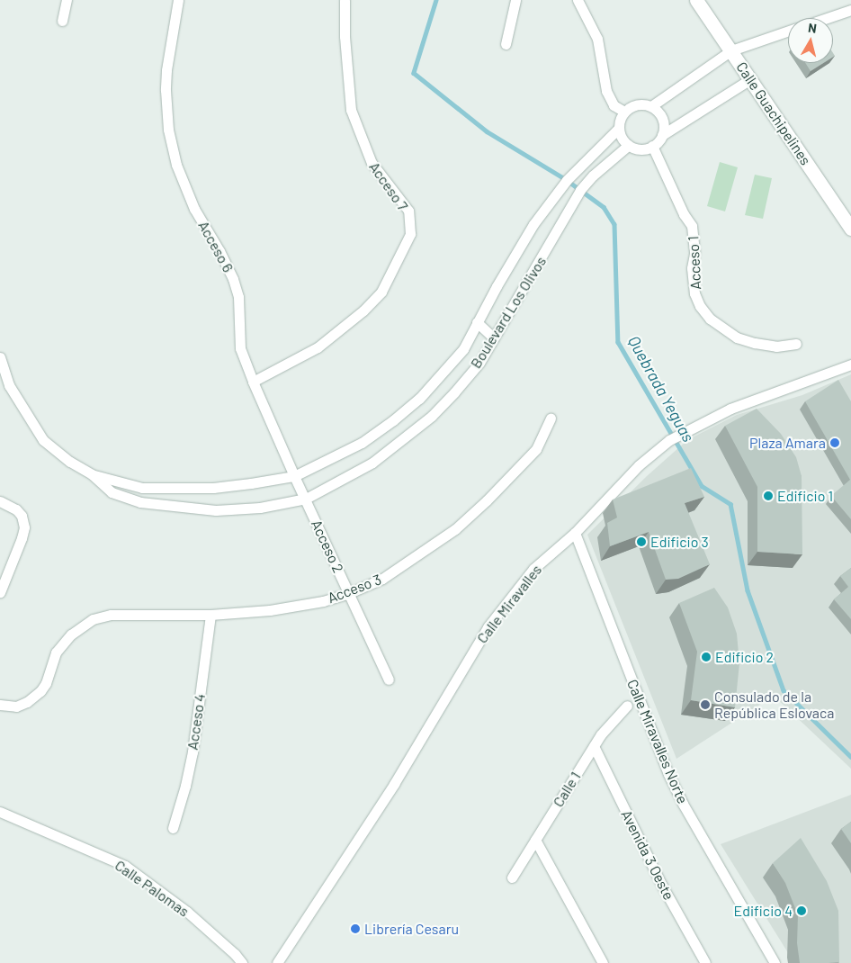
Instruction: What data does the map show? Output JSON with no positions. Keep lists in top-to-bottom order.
{
  "streets": {
    "street": [
      "Calle Guachipelines",
      "Acceso 7",
      "Acceso 6",
      "Acceso 1",
      "Boulevard Los Olivos",
      "Acceso 2",
      "Acceso 3",
      "Calle Miravalles",
      "Acceso 4",
      "Calle Miravalles Norte",
      "Calle 1",
      "Avenida 3 Oeste",
      "Calle Palomas"
    ]
  },
  "crossings": [
    ["Acceso 7", "Acceso 6"],
    ["Acceso 6", "Boulevard Los Olivos"],
    ["Acceso 6", "Acceso 2"],
    ["Acceso 1", "Boulevard Los Olivos"],
    ["Boulevard Los Olivos", "Acceso 2"],
    ["Acceso 2", "Acceso 3"],
    ["Acceso 3", "Acceso 4"],
    ["Calle Miravalles", "Calle Miravalles Norte"],
    ["Calle 1", "Avenida 3 Oeste"]
  ],
  "water": ["Quebrada Yeguas"],
  "places": [
    "Plaza Amara",
    "Edificio 1",
    "Edificio 3",
    "Edificio 2",
    "Consulado de la República Eslovaca",
    "Edificio 4",
    "Librería Cesaru"
  ],
  "north": "top"
}
